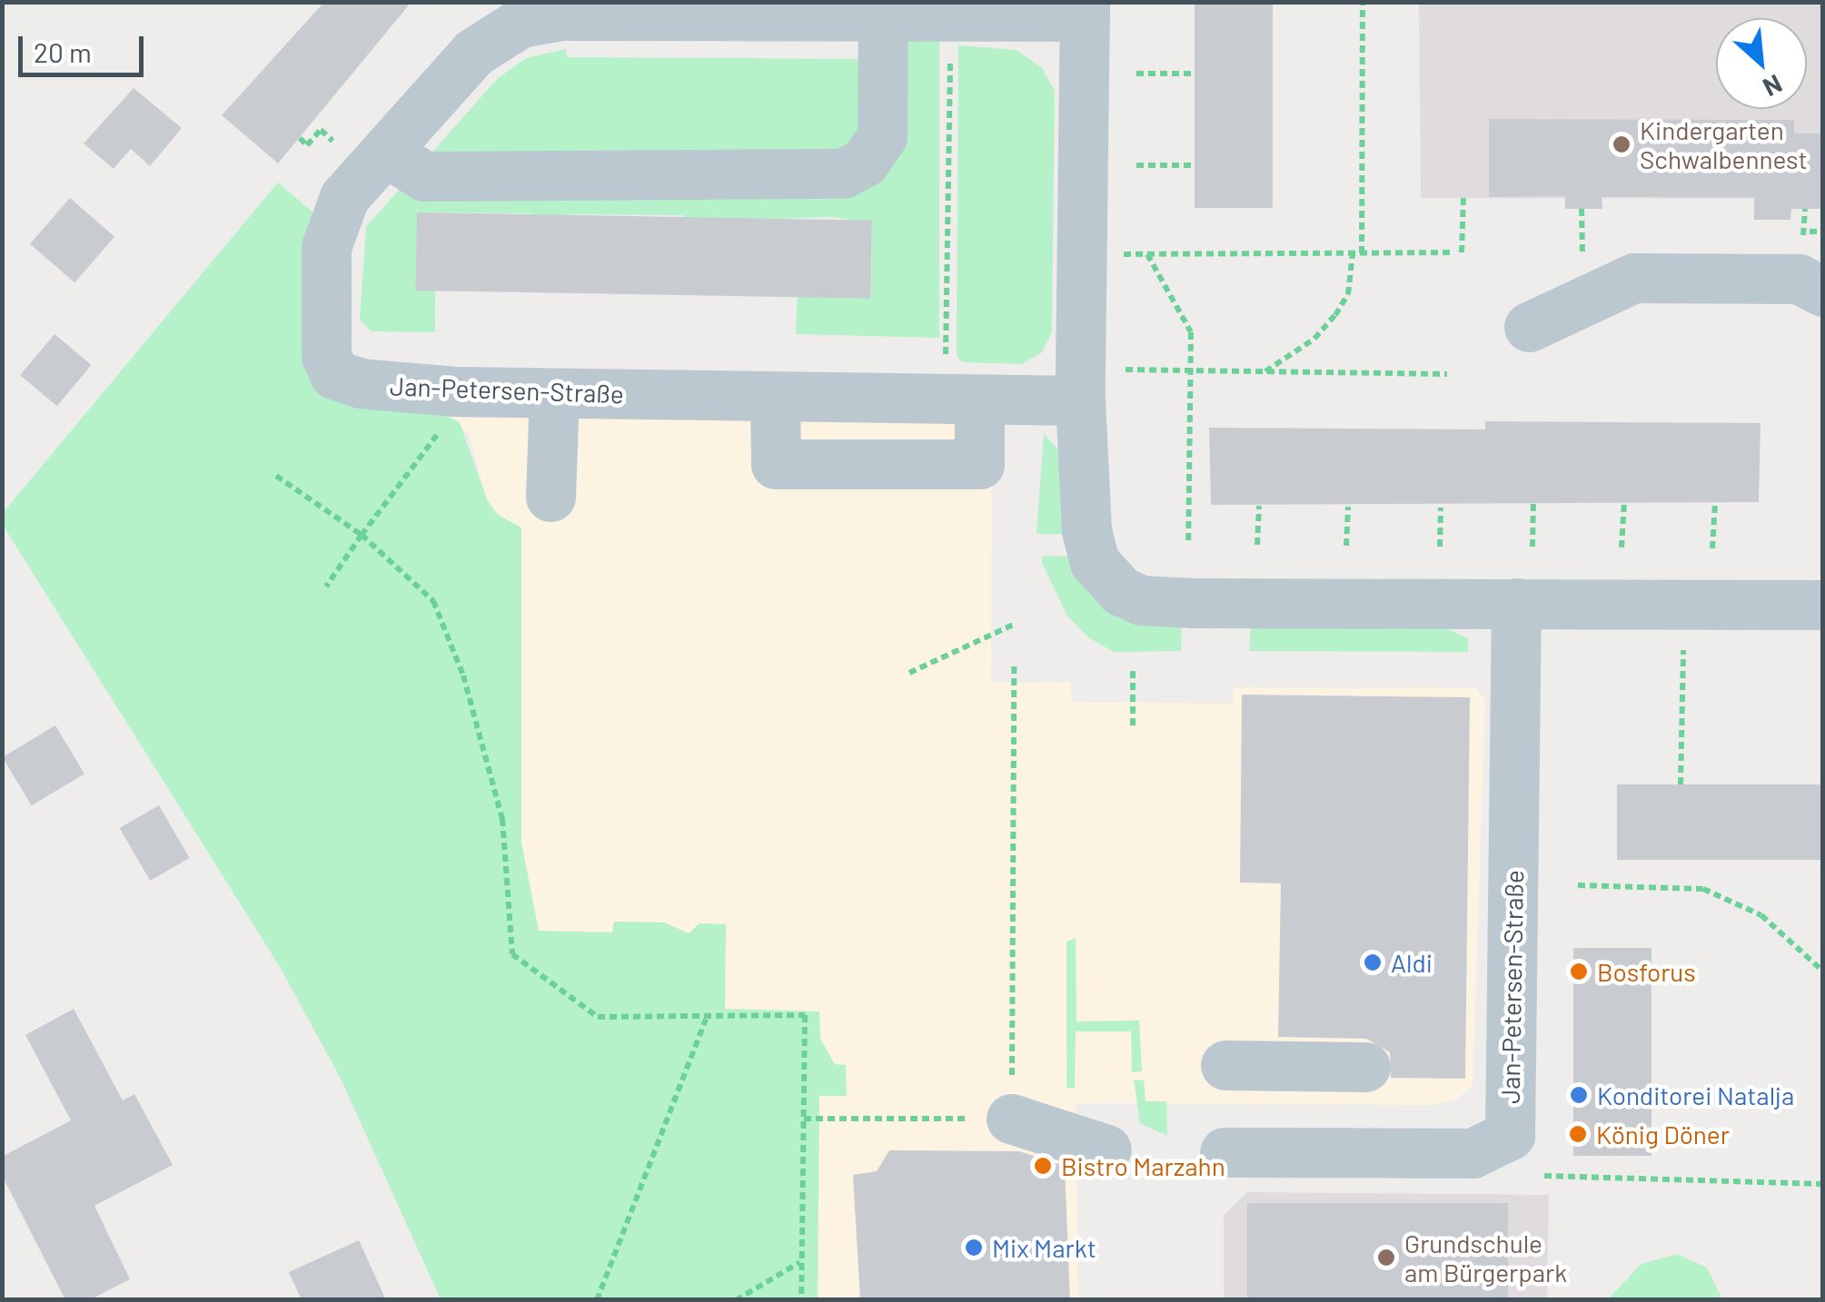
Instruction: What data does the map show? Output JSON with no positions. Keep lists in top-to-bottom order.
{
  "streets": {
    "street": ["Jan-Petersen-Straße"]
  },
  "places": [
    "Kindergarten Schwalbennest",
    "Aldi",
    "Bosforus",
    "Konditorei Natalja",
    "König Döner",
    "Bistro Marzahn",
    "Mix Markt",
    "Grundschule am Bürgerpark"
  ],
  "scale_bar": "20 m",
  "north": "bottom right"
}
